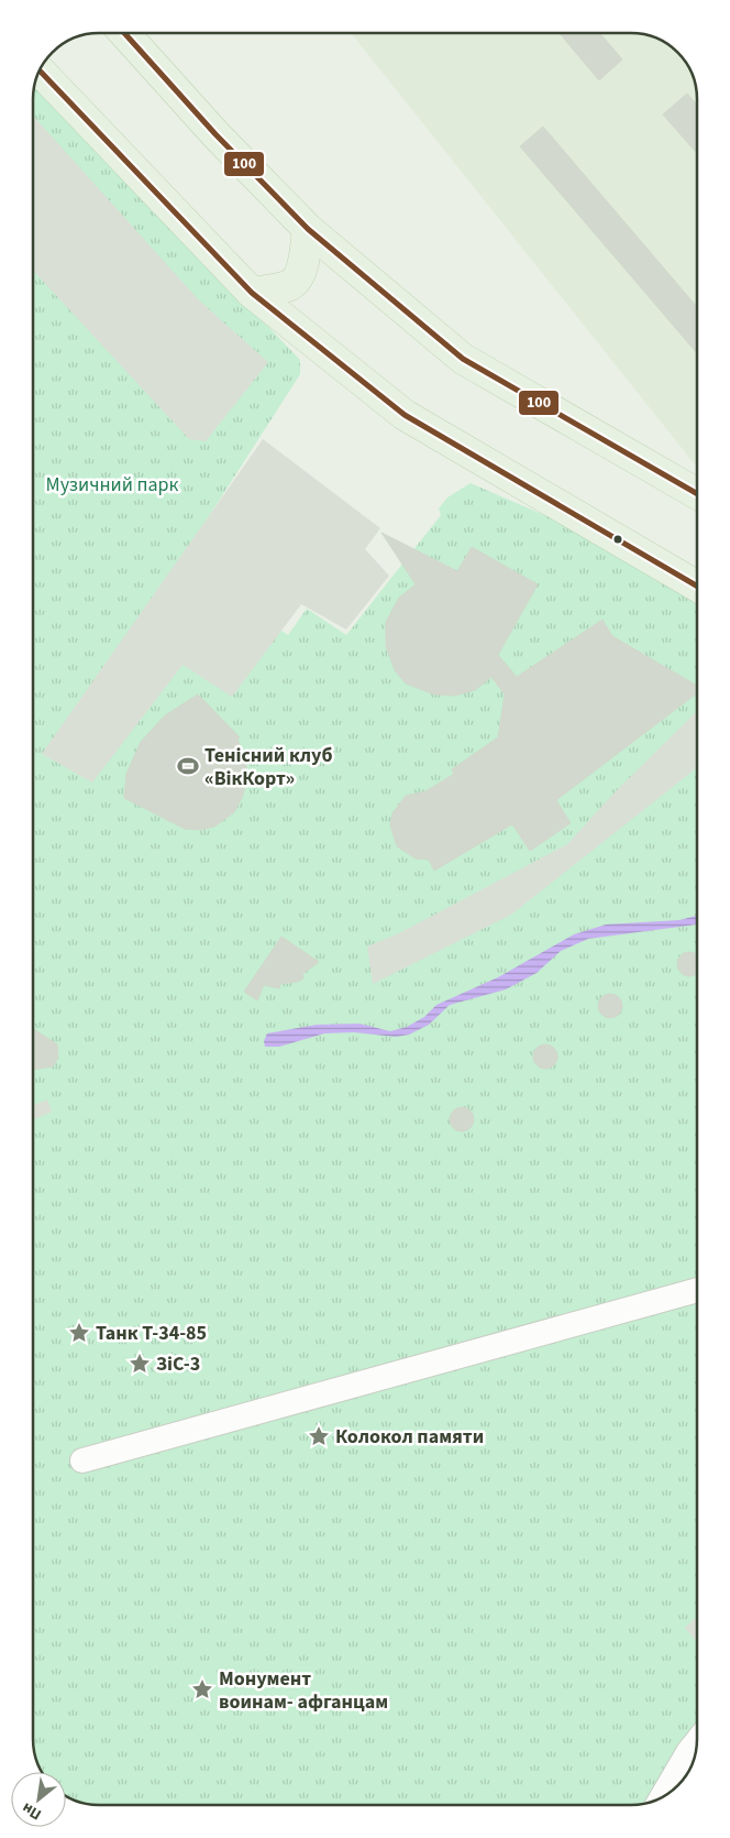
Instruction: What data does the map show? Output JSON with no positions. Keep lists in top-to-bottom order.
{
  "parks": ["Музичний парк"],
  "places": {
    "sports": ["Тенісний клуб «ВікКорт»"],
    "place": [
      "Танк Т-34-85",
      "ЗіС-3",
      "Колокол памяти",
      "Монумент воинам- афганцам"
    ]
  },
  "lines": ["transit line 100"],
  "north": "bottom left"
}
